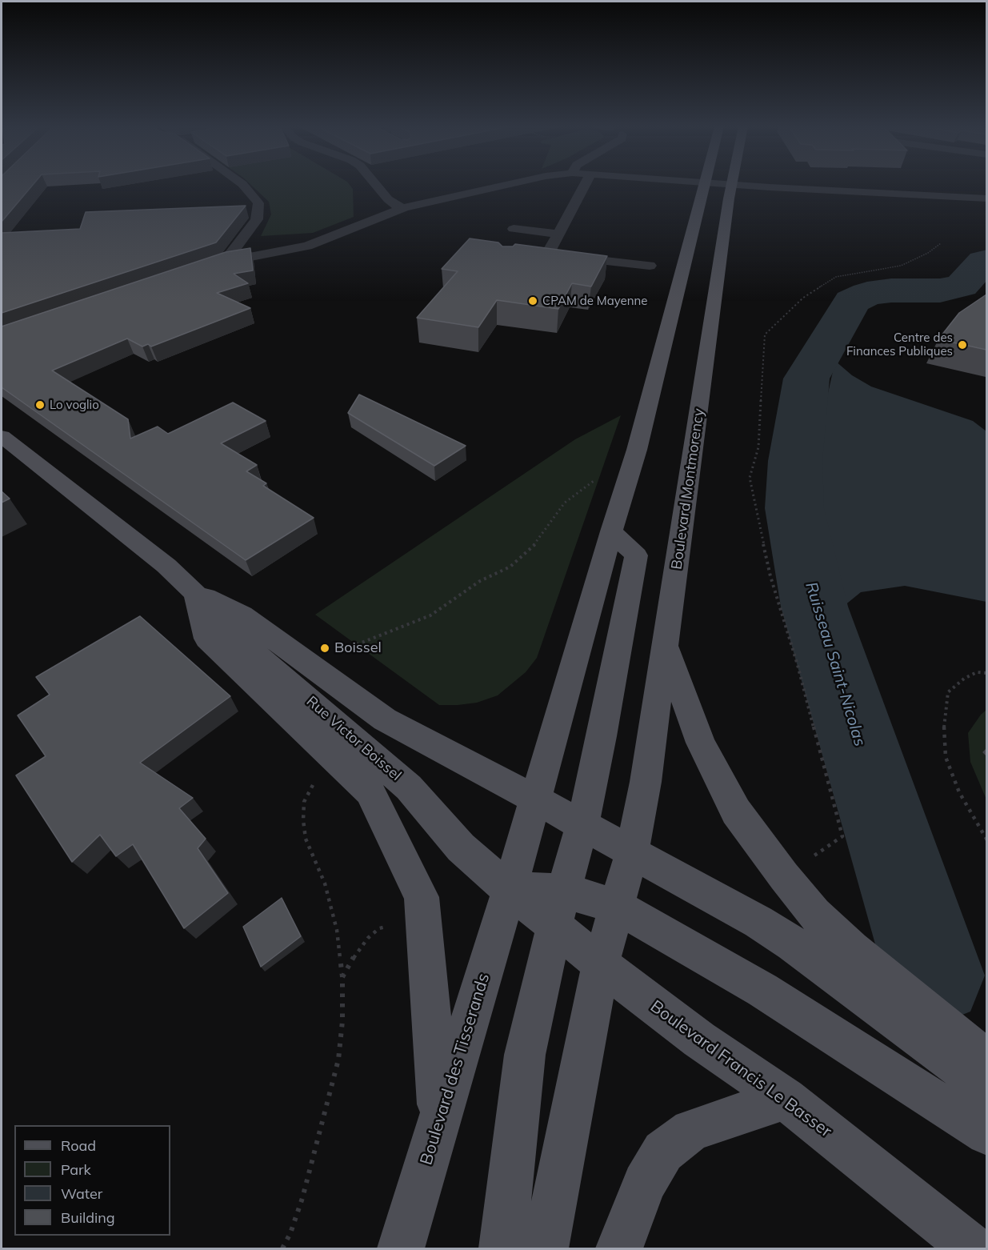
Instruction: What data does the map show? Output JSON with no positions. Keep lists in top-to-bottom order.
{
  "streets": {
    "main road": [
      "Boulevard Montmorency",
      "Rue Victor Boissel",
      "Boulevard des Tisserands",
      "Boulevard Francis Le Basser"
    ]
  },
  "crossings": [
    ["Boulevard Montmorency", "Boulevard Francis Le Basser"],
    ["Rue Victor Boissel", "Boulevard des Tisserands"],
    ["Rue Victor Boissel", "Boulevard Francis Le Basser"],
    ["Boulevard des Tisserands", "Boulevard Francis Le Basser"]
  ],
  "water": ["Ruisseau Saint-Nicolas"],
  "places": [
    "CPAM de Mayenne",
    "Centre des Finances Publiques",
    "Lo voglio",
    "Boissel"
  ],
  "legend": [
    "Road",
    "Park",
    "Water",
    "Building"
  ]
}
